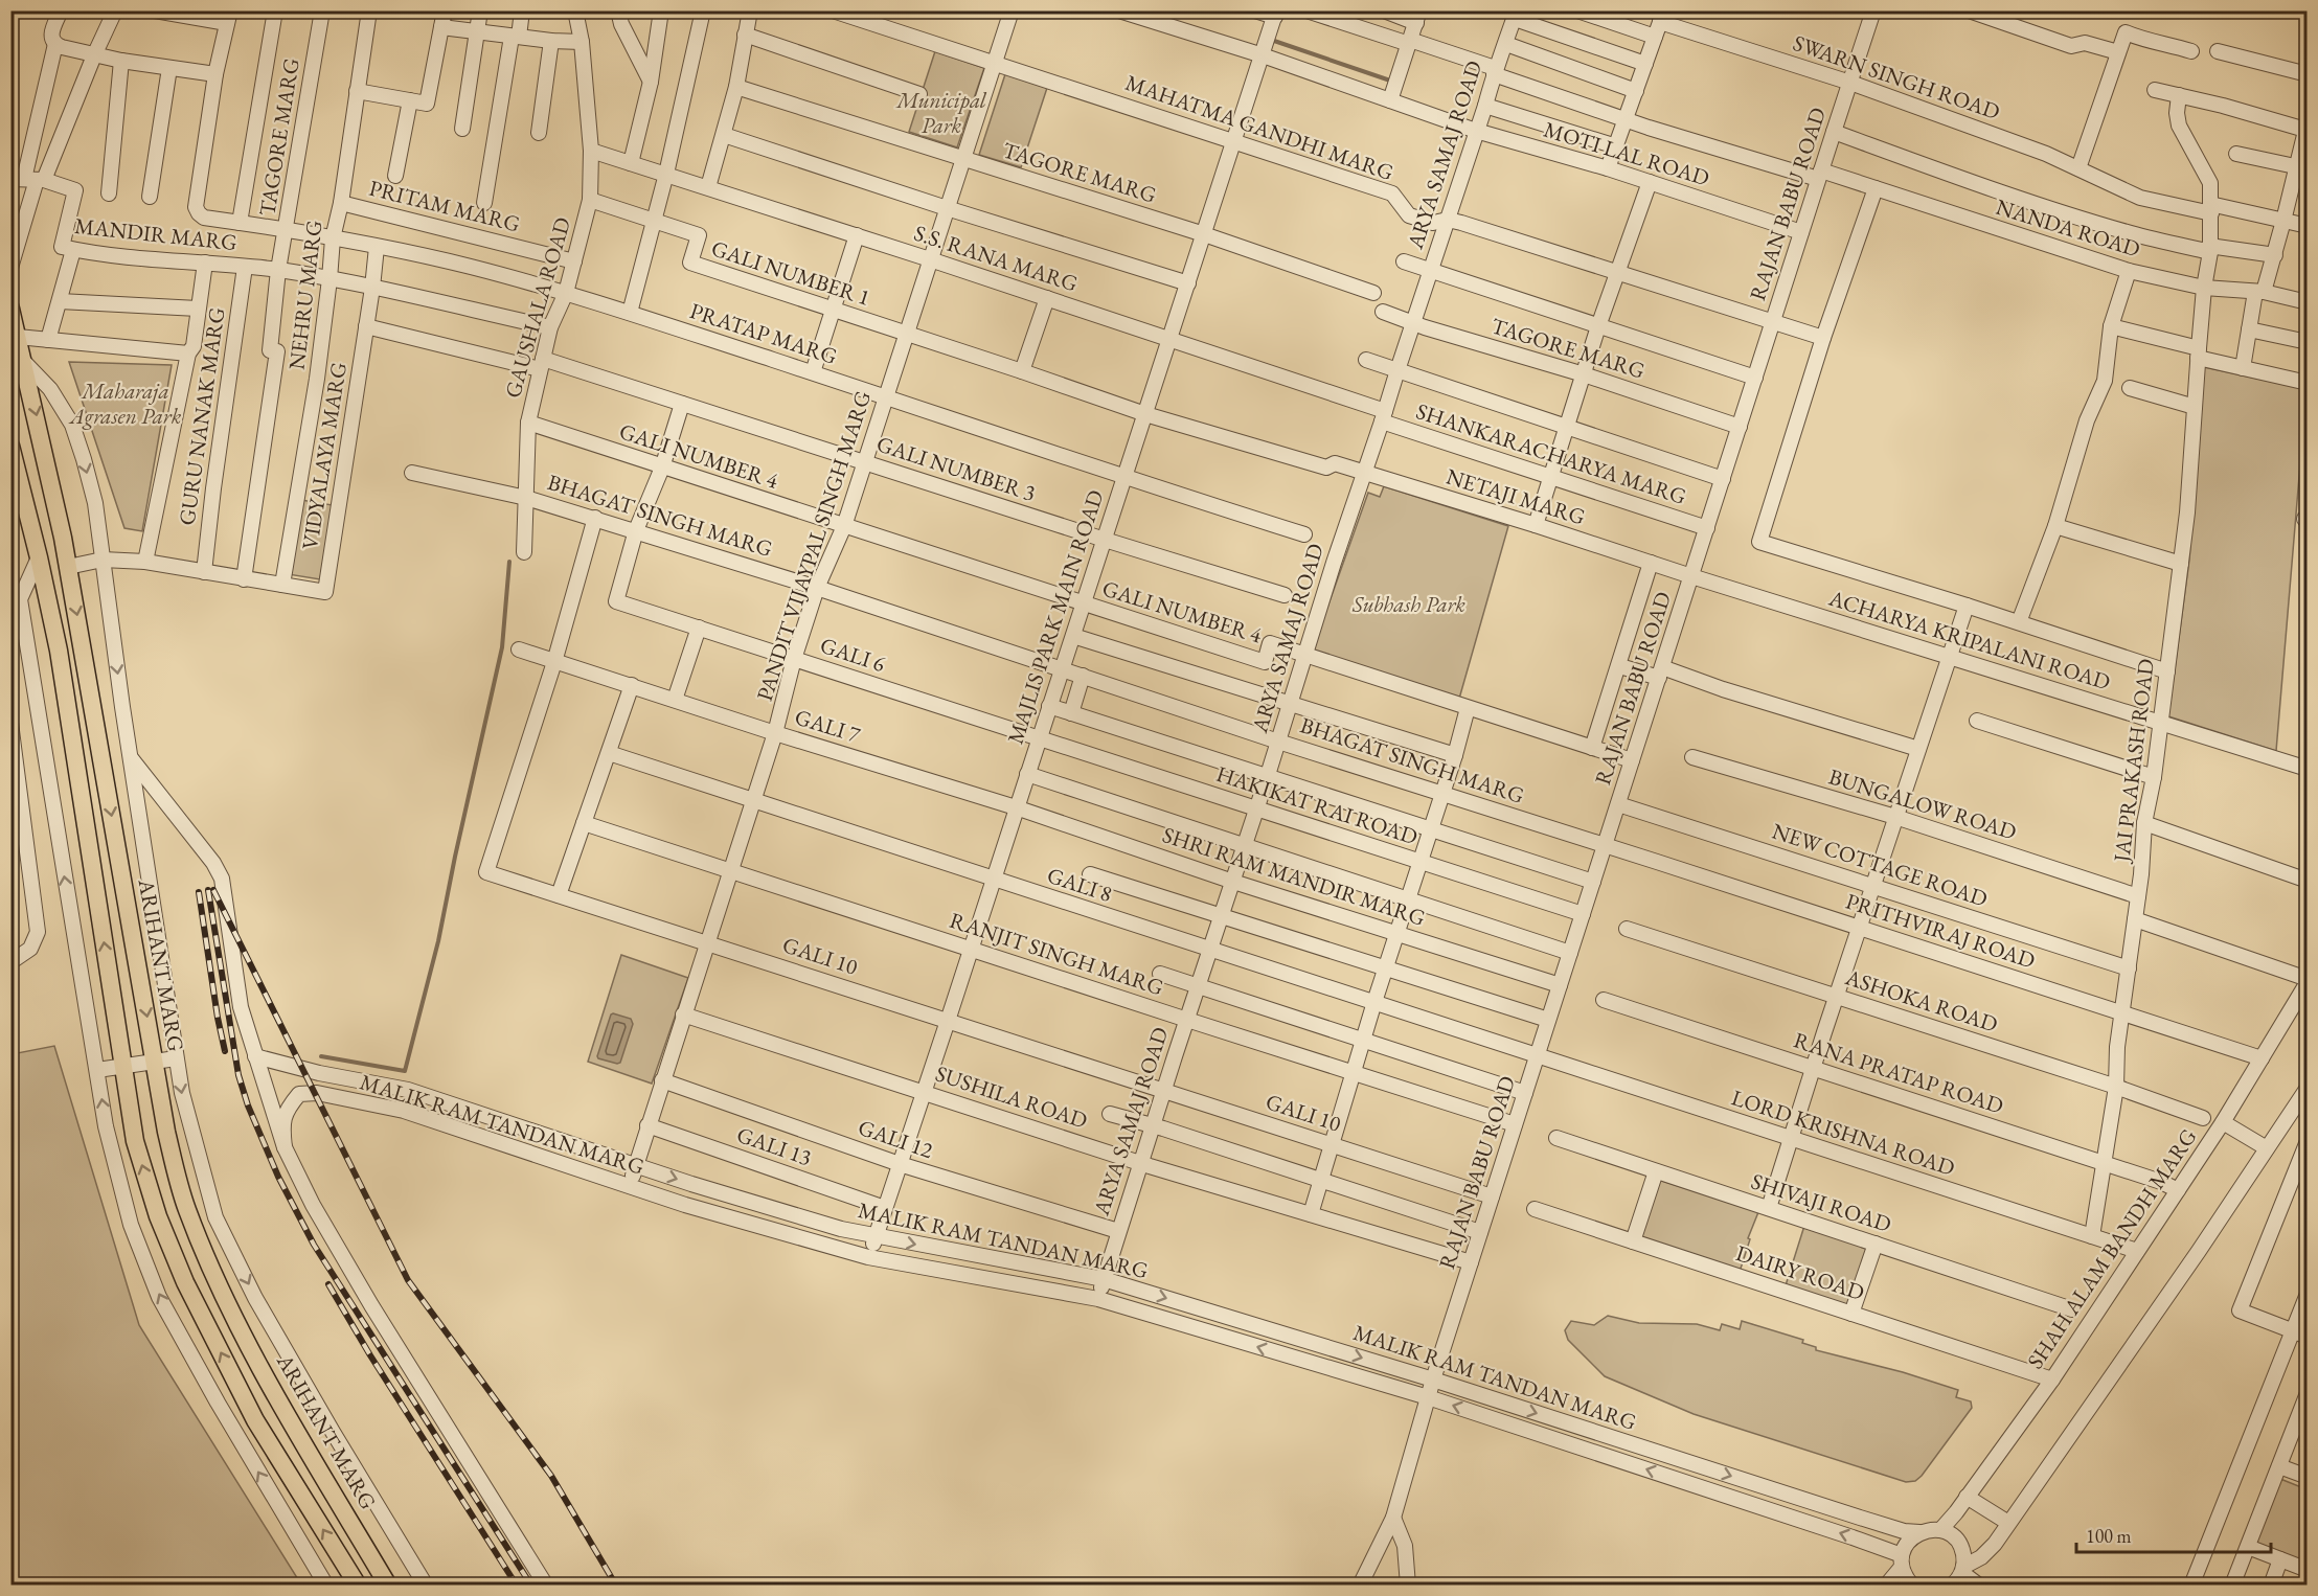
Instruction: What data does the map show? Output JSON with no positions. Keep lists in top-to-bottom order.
{
  "streets": {
    "main road": ["ARIHANT MARG"],
    "street": [
      "SWARN SINGH ROAD",
      "MAHATMA GANDHI MARG",
      "TAGORE MARG",
      "MOTI LAL ROAD",
      "ARYA SAMAJ ROAD",
      "RAJAN BABU ROAD",
      "PRITAM MARG",
      "NANDA ROAD",
      "MANDIR MARG",
      "S.S. RANA MARG",
      "GALI NUMBER 1",
      "NEHRU MARG",
      "GAUSHALA ROAD",
      "PRATAP MARG",
      "GURU NANAK MARG",
      "SHANKARACHARYA MARG",
      "VIDYALAYA MARG",
      "GALI NUMBER 4",
      "GALI NUMBER 3",
      "NETAJI MARG",
      "BHAGAT SINGH MARG",
      "PANDIT VIJAYPAL SINGH MARG",
      "MAJLIS PARK MAIN ROAD",
      "ACHARYA KRIPALANI ROAD",
      "GALI 6",
      "GALI 7",
      "JAI PRAKASH ROAD",
      "BUNGALOW ROAD",
      "HAKIKAT RAI ROAD",
      "NEW COTTAGE ROAD",
      "SHRI RAM MANDIR MARG",
      "GALI 8",
      "PRITHVIRAJ ROAD",
      "RANJIT SINGH MARG",
      "GALI 10",
      "ASHOKA ROAD",
      "RANA PRATAP ROAD",
      "SUSHILA ROAD",
      "MALIK RAM TANDAN MARG",
      "LORD KRISHNA ROAD",
      "GALI 12",
      "GALI 13",
      "SHIVAJI ROAD",
      "SHAH ALAM BANDH MARG",
      "DAIRY ROAD"
    ]
  },
  "crossings": [
    ["SWARN SINGH ROAD", "RAJAN BABU ROAD"],
    ["SWARN SINGH ROAD", "JAI PRAKASH ROAD"],
    ["MAHATMA GANDHI MARG", "ARYA SAMAJ ROAD"],
    ["MAHATMA GANDHI MARG", "RAJAN BABU ROAD"],
    ["MAHATMA GANDHI MARG", "PANDIT VIJAYPAL SINGH MARG"],
    ["MAHATMA GANDHI MARG", "MAJLIS PARK MAIN ROAD"],
    ["TAGORE MARG", "ARYA SAMAJ ROAD"],
    ["TAGORE MARG", "RAJAN BABU ROAD"],
    ["TAGORE MARG", "MANDIR MARG"],
    ["TAGORE MARG", "PRATAP MARG"],
    ["TAGORE MARG", "PANDIT VIJAYPAL SINGH MARG"],
    ["TAGORE MARG", "MAJLIS PARK MAIN ROAD"],
    ["MOTI LAL ROAD", "ARYA SAMAJ ROAD"],
    ["MOTI LAL ROAD", "RAJAN BABU ROAD"],
    ["MOTI LAL ROAD", "MAJLIS PARK MAIN ROAD"],
    ["ARYA SAMAJ ROAD", "NANDA ROAD"],
    ["ARYA SAMAJ ROAD", "S.S. RANA MARG"],
    ["ARYA SAMAJ ROAD", "SHANKARACHARYA MARG"],
    ["ARYA SAMAJ ROAD", "GALI NUMBER 4"],
    ["ARYA SAMAJ ROAD", "NETAJI MARG"],
    ["ARYA SAMAJ ROAD", "BHAGAT SINGH MARG"],
    ["ARYA SAMAJ ROAD", "HAKIKAT RAI ROAD"],
    ["ARYA SAMAJ ROAD", "SHRI RAM MANDIR MARG"],
    ["ARYA SAMAJ ROAD", "GALI 8"],
    ["ARYA SAMAJ ROAD", "RANJIT SINGH MARG"],
    ["ARYA SAMAJ ROAD", "GALI 10"],
    ["ARYA SAMAJ ROAD", "SUSHILA ROAD"],
    ["ARYA SAMAJ ROAD", "MALIK RAM TANDAN MARG"],
    ["ARYA SAMAJ ROAD", "GALI 12"],
    ["RAJAN BABU ROAD", "NANDA ROAD"],
    ["RAJAN BABU ROAD", "SHANKARACHARYA MARG"],
    ["RAJAN BABU ROAD", "GALI NUMBER 4"],
    ["RAJAN BABU ROAD", "NETAJI MARG"],
    ["RAJAN BABU ROAD", "BHAGAT SINGH MARG"],
    ["RAJAN BABU ROAD", "ACHARYA KRIPALANI ROAD"],
    ["RAJAN BABU ROAD", "HAKIKAT RAI ROAD"],
    ["RAJAN BABU ROAD", "NEW COTTAGE ROAD"],
    ["RAJAN BABU ROAD", "SHRI RAM MANDIR MARG"],
    ["RAJAN BABU ROAD", "GALI 8"],
    ["RAJAN BABU ROAD", "PRITHVIRAJ ROAD"],
    ["RAJAN BABU ROAD", "RANJIT SINGH MARG"],
    ["RAJAN BABU ROAD", "GALI 10"],
    ["RAJAN BABU ROAD", "SUSHILA ROAD"],
    ["RAJAN BABU ROAD", "MALIK RAM TANDAN MARG"],
    ["RAJAN BABU ROAD", "LORD KRISHNA ROAD"],
    ["PRITAM MARG", "NEHRU MARG"],
    ["PRITAM MARG", "GAUSHALA ROAD"],
    ["NANDA ROAD", "JAI PRAKASH ROAD"],
    ["MANDIR MARG", "NEHRU MARG"],
    ["MANDIR MARG", "GAUSHALA ROAD"],
    ["MANDIR MARG", "GURU NANAK MARG"],
    ["MANDIR MARG", "VIDYALAYA MARG"],
    ["S.S. RANA MARG", "GAUSHALA ROAD"],
    ["S.S. RANA MARG", "SHANKARACHARYA MARG"],
    ["S.S. RANA MARG", "PANDIT VIJAYPAL SINGH MARG"],
    ["S.S. RANA MARG", "MAJLIS PARK MAIN ROAD"],
    ["GALI NUMBER 1", "GAUSHALA ROAD"],
    ["GALI NUMBER 1", "NETAJI MARG"],
    ["GALI NUMBER 1", "PANDIT VIJAYPAL SINGH MARG"],
    ["GALI NUMBER 1", "MAJLIS PARK MAIN ROAD"],
    ["NEHRU MARG", "PRATAP MARG"],
    ["NEHRU MARG", "VIDYALAYA MARG"],
    ["GAUSHALA ROAD", "PRATAP MARG"],
    ["GAUSHALA ROAD", "GALI NUMBER 4"],
    ["GAUSHALA ROAD", "GALI NUMBER 3"],
    ["GAUSHALA ROAD", "BHAGAT SINGH MARG"],
    ["PRATAP MARG", "VIDYALAYA MARG"],
    ["PRATAP MARG", "PANDIT VIJAYPAL SINGH MARG"],
    ["PRATAP MARG", "MAJLIS PARK MAIN ROAD"],
    ["VIDYALAYA MARG", "GALI NUMBER 3"],
    ["GALI NUMBER 4", "PANDIT VIJAYPAL SINGH MARG"],
    ["GALI NUMBER 4", "MAJLIS PARK MAIN ROAD"],
    ["GALI NUMBER 3", "PANDIT VIJAYPAL SINGH MARG"],
    ["GALI NUMBER 3", "MAJLIS PARK MAIN ROAD"],
    ["NETAJI MARG", "MAJLIS PARK MAIN ROAD"],
    ["NETAJI MARG", "ACHARYA KRIPALANI ROAD"],
    ["BHAGAT SINGH MARG", "PANDIT VIJAYPAL SINGH MARG"],
    ["BHAGAT SINGH MARG", "MAJLIS PARK MAIN ROAD"],
    ["BHAGAT SINGH MARG", "GALI 6"],
    ["BHAGAT SINGH MARG", "PRITHVIRAJ ROAD"],
    ["BHAGAT SINGH MARG", "GALI 10"],
    ["PANDIT VIJAYPAL SINGH MARG", "GALI 6"],
    ["PANDIT VIJAYPAL SINGH MARG", "GALI 7"],
    ["PANDIT VIJAYPAL SINGH MARG", "GALI 8"],
    ["PANDIT VIJAYPAL SINGH MARG", "RANJIT SINGH MARG"],
    ["PANDIT VIJAYPAL SINGH MARG", "GALI 10"],
    ["PANDIT VIJAYPAL SINGH MARG", "SUSHILA ROAD"],
    ["PANDIT VIJAYPAL SINGH MARG", "MALIK RAM TANDAN MARG"],
    ["PANDIT VIJAYPAL SINGH MARG", "GALI 12"],
    ["PANDIT VIJAYPAL SINGH MARG", "GALI 13"],
    ["MAJLIS PARK MAIN ROAD", "GALI 6"],
    ["MAJLIS PARK MAIN ROAD", "GALI 7"],
    ["MAJLIS PARK MAIN ROAD", "HAKIKAT RAI ROAD"],
    ["MAJLIS PARK MAIN ROAD", "SHRI RAM MANDIR MARG"],
    ["MAJLIS PARK MAIN ROAD", "GALI 8"],
    ["MAJLIS PARK MAIN ROAD", "RANJIT SINGH MARG"],
    ["MAJLIS PARK MAIN ROAD", "GALI 10"],
    ["MAJLIS PARK MAIN ROAD", "SUSHILA ROAD"],
    ["MAJLIS PARK MAIN ROAD", "MALIK RAM TANDAN MARG"],
    ["MAJLIS PARK MAIN ROAD", "GALI 12"],
    ["MAJLIS PARK MAIN ROAD", "GALI 13"],
    ["ACHARYA KRIPALANI ROAD", "JAI PRAKASH ROAD"],
    ["GALI 6", "HAKIKAT RAI ROAD"],
    ["GALI 7", "SHRI RAM MANDIR MARG"],
    ["GALI 7", "GALI 10"],
    ["JAI PRAKASH ROAD", "BUNGALOW ROAD"],
    ["JAI PRAKASH ROAD", "NEW COTTAGE ROAD"],
    ["JAI PRAKASH ROAD", "PRITHVIRAJ ROAD"],
    ["JAI PRAKASH ROAD", "ASHOKA ROAD"],
    ["JAI PRAKASH ROAD", "RANA PRATAP ROAD"],
    ["JAI PRAKASH ROAD", "LORD KRISHNA ROAD"],
    ["GALI 8", "LORD KRISHNA ROAD"],
    ["PRITHVIRAJ ROAD", "SHAH ALAM BANDH MARG"],
    ["RANA PRATAP ROAD", "SHAH ALAM BANDH MARG"],
    ["MALIK RAM TANDAN MARG", "SHAH ALAM BANDH MARG"],
    ["LORD KRISHNA ROAD", "SHAH ALAM BANDH MARG"],
    ["SHAH ALAM BANDH MARG", "DAIRY ROAD"]
  ],
  "parks": ["Municipal Park", "Maharaja Agrasen Park", "Subhash Park"],
  "scale_bar": "100 m"
}
